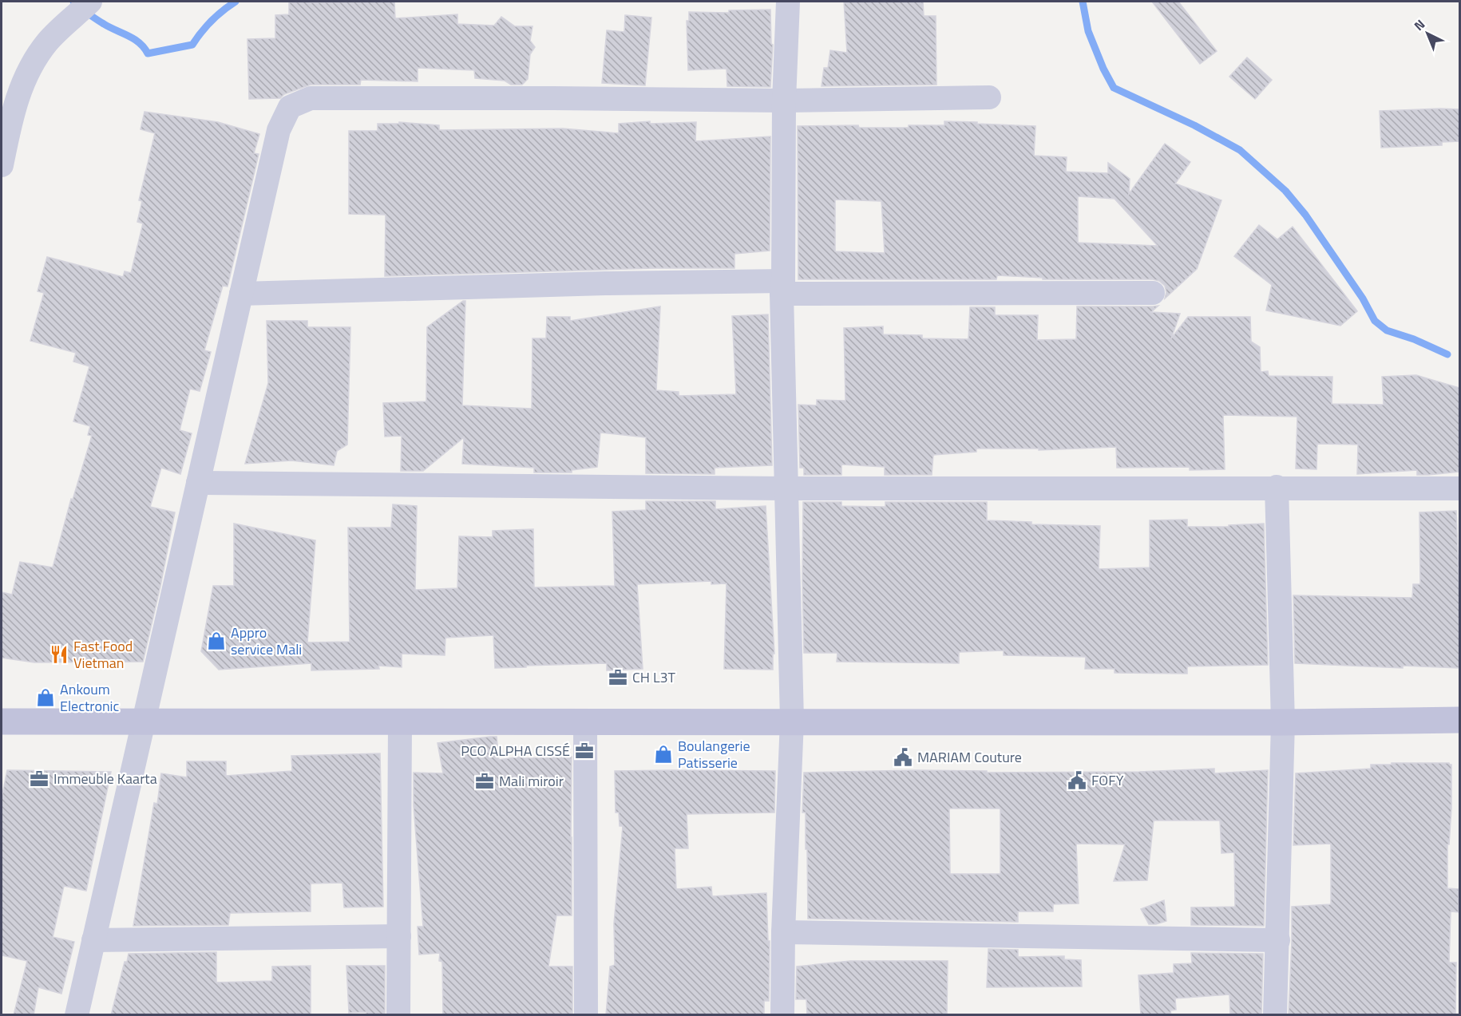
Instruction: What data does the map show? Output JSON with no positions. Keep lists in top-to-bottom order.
{
  "places": {
    "shop": ["Appro service Mali", "Ankoum Electronic", "Boulangerie Patisserie"],
    "restaurant": ["Fast Food Vietman"],
    "office": [
      "CH L3T",
      "PCO ALPHA CISSÉ",
      "Immeuble Kaarta",
      "Mali miroir"
    ],
    "public building": ["MARIAM Couture", "FOFY"]
  },
  "north": "top left"
}
